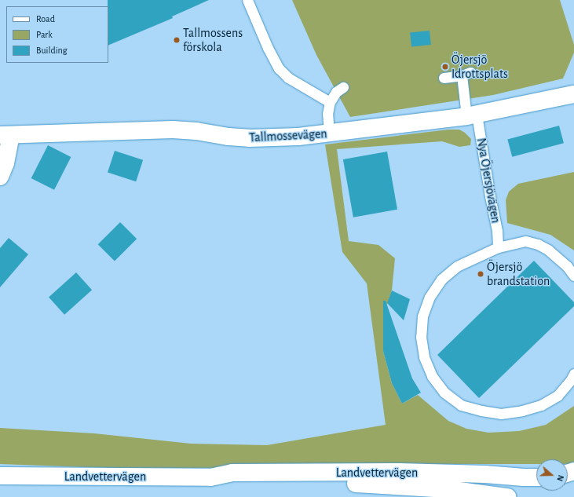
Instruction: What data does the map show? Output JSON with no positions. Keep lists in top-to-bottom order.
{
  "streets": {
    "street": ["Tallmossevägen", "Landvettervägen"],
    "lane": ["Nya Öjersjövägen"]
  },
  "crossings": [
    ["Tallmossevägen", "Nya Öjersjövägen"]
  ],
  "places": ["Tallmossens förskola", "Öjersjö Idrottsplats", "Öjersjö brandstation"],
  "legend": ["Road", "Park", "Building"],
  "north": "right"
}
